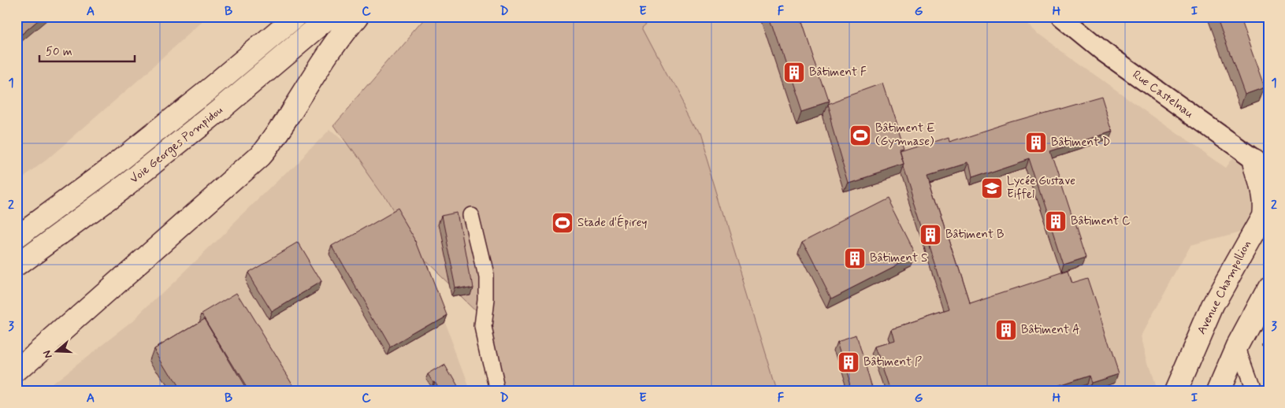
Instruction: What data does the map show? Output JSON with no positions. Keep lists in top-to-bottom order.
{
  "streets": {
    "main road": ["Voie Georges Pompidou", "Avenue Champollion"],
    "street": ["Rue Castelnau"]
  },
  "places": {
    "building": [
      "Bâtiment F",
      "Bâtiment D",
      "Bâtiment C",
      "Bâtiment B",
      "Bâtiment S",
      "Bâtiment A",
      "Bâtiment P"
    ],
    "sports": ["Bâtiment E (Gymnase)", "Stade d'Épirey"],
    "school or university": ["Lycée Gustave Eiffel"]
  },
  "scale_bar": "50 m",
  "north": "left",
  "grid": {
    "columns": [
      "A",
      "B",
      "C",
      "D",
      "E",
      "F",
      "G",
      "H",
      "I"
    ],
    "rows": ["1", "2", "3"]
  }
}
